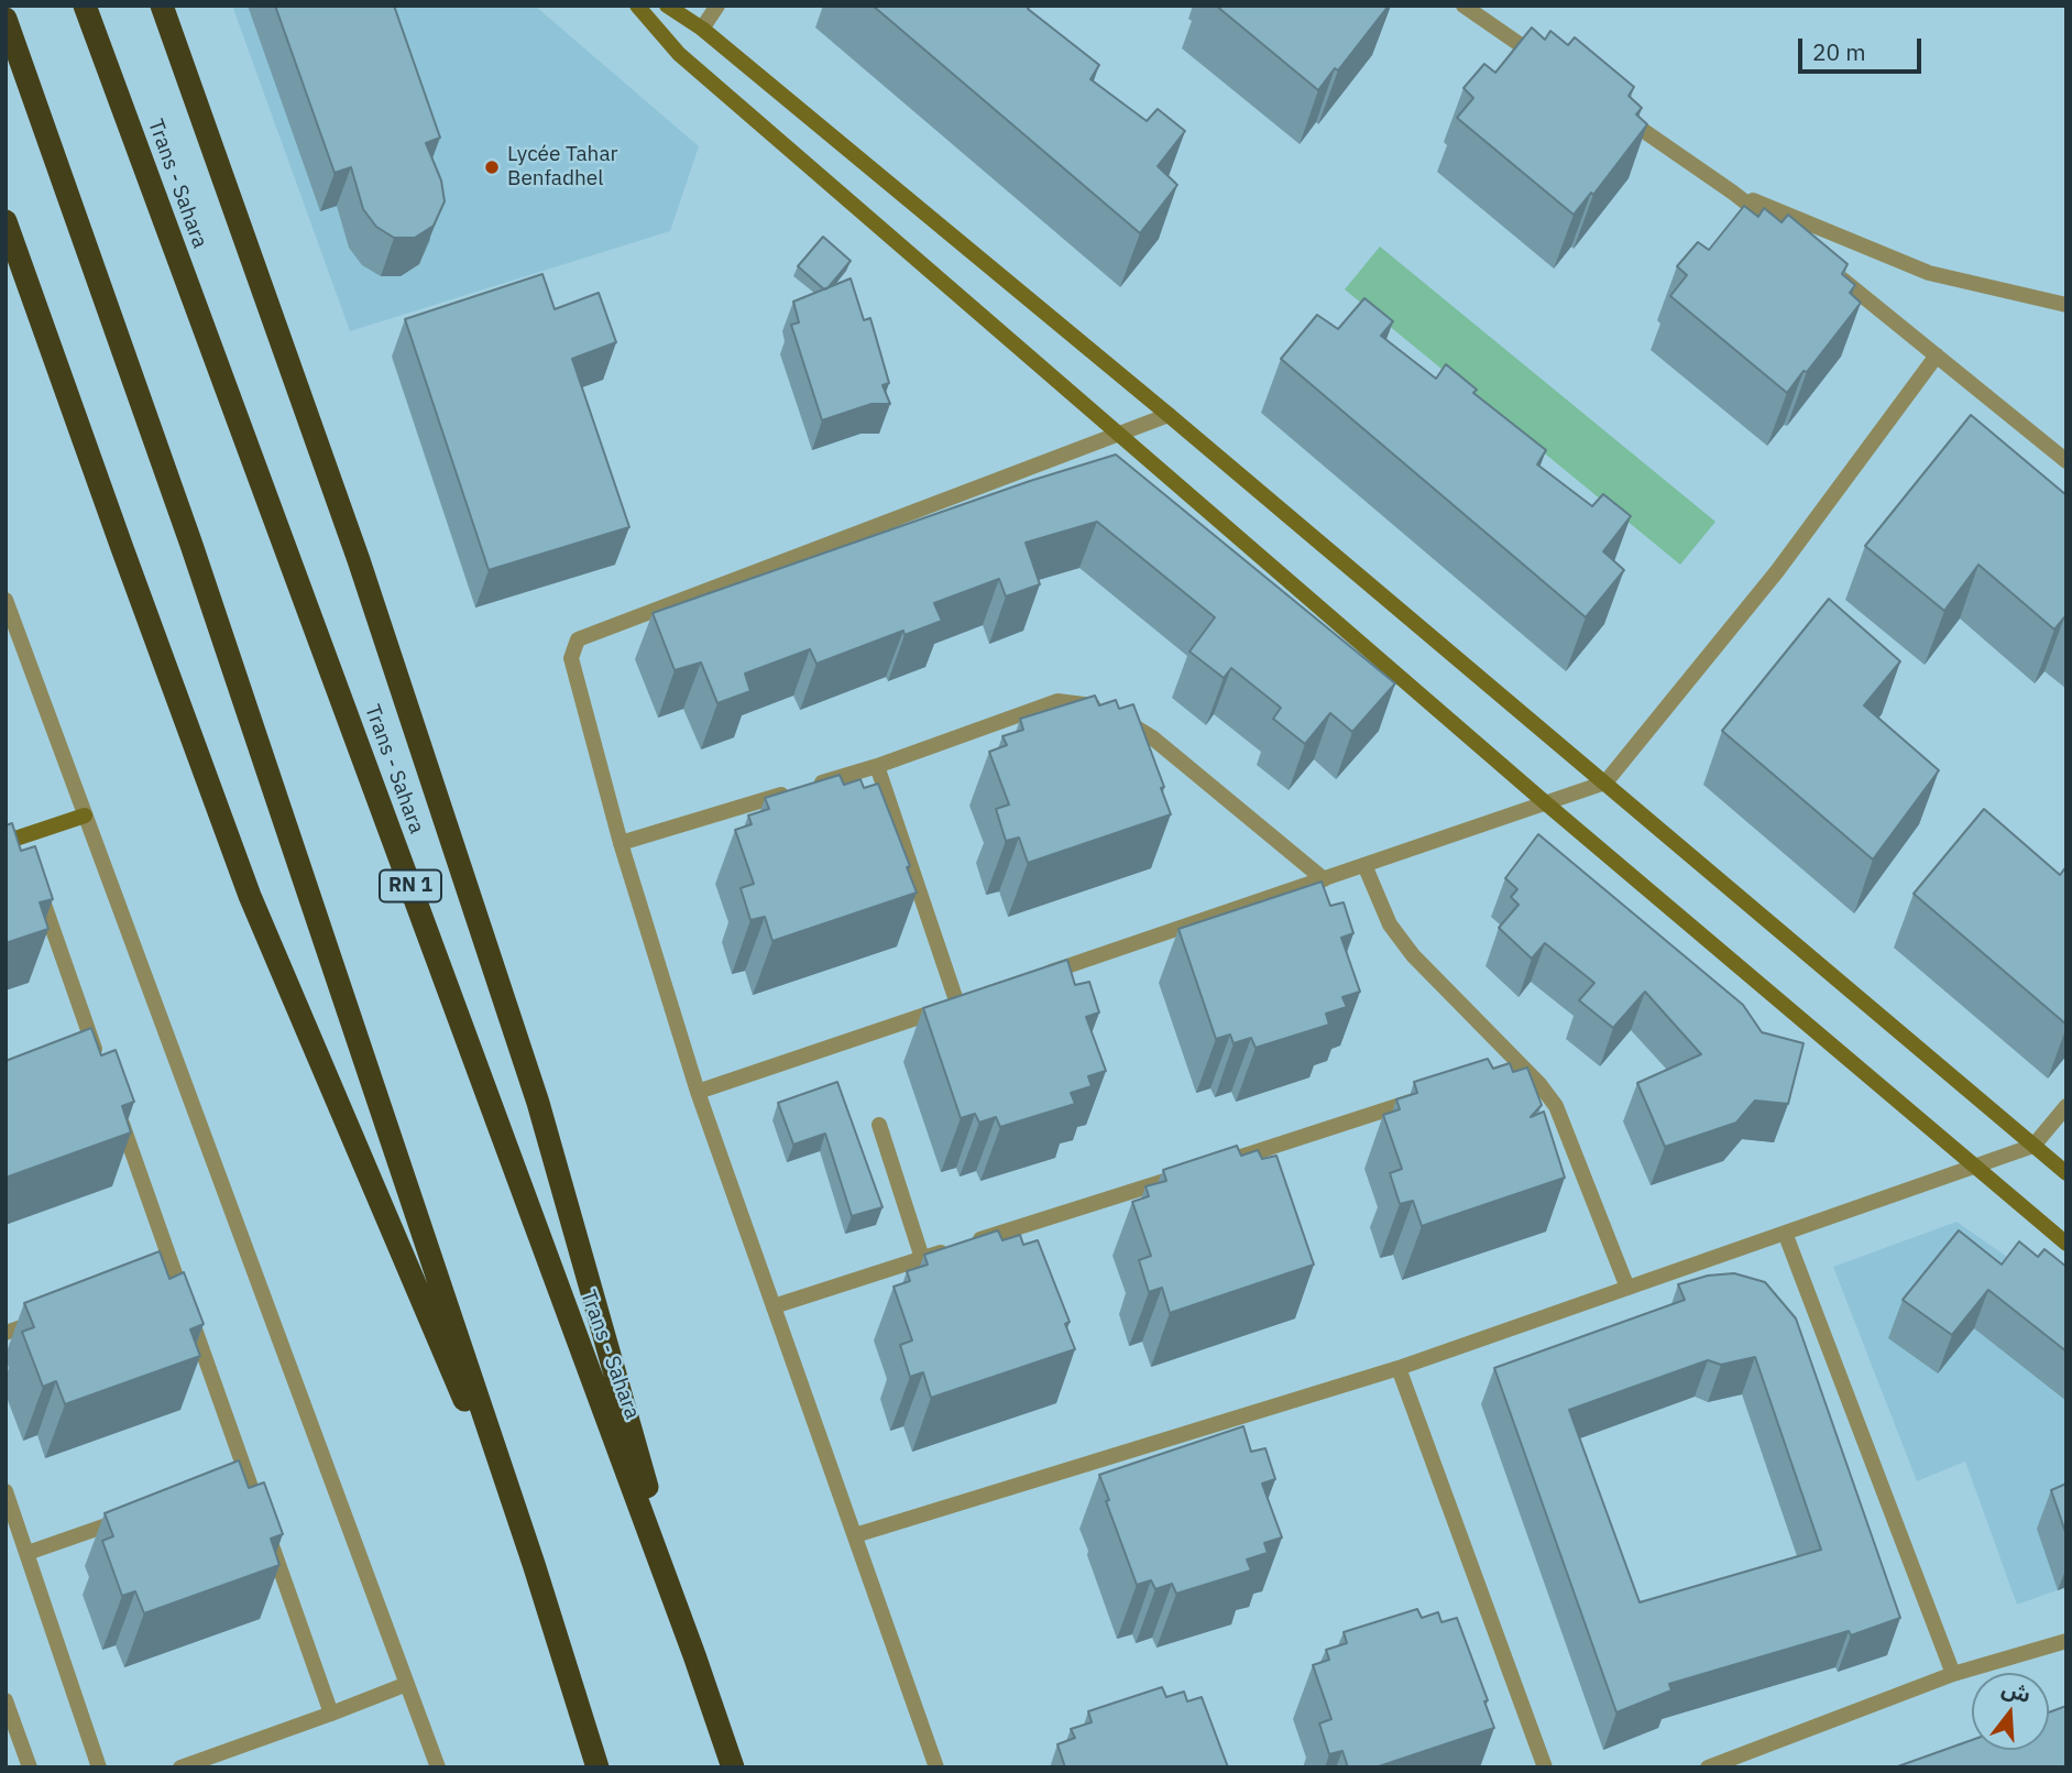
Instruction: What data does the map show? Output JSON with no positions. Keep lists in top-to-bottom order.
{
  "streets": {
    "highway": ["Trans - Sahara", "RN 1"]
  },
  "places": ["Lycée Tahar Benfadhel"],
  "scale_bar": "20 m",
  "north": "top"
}
